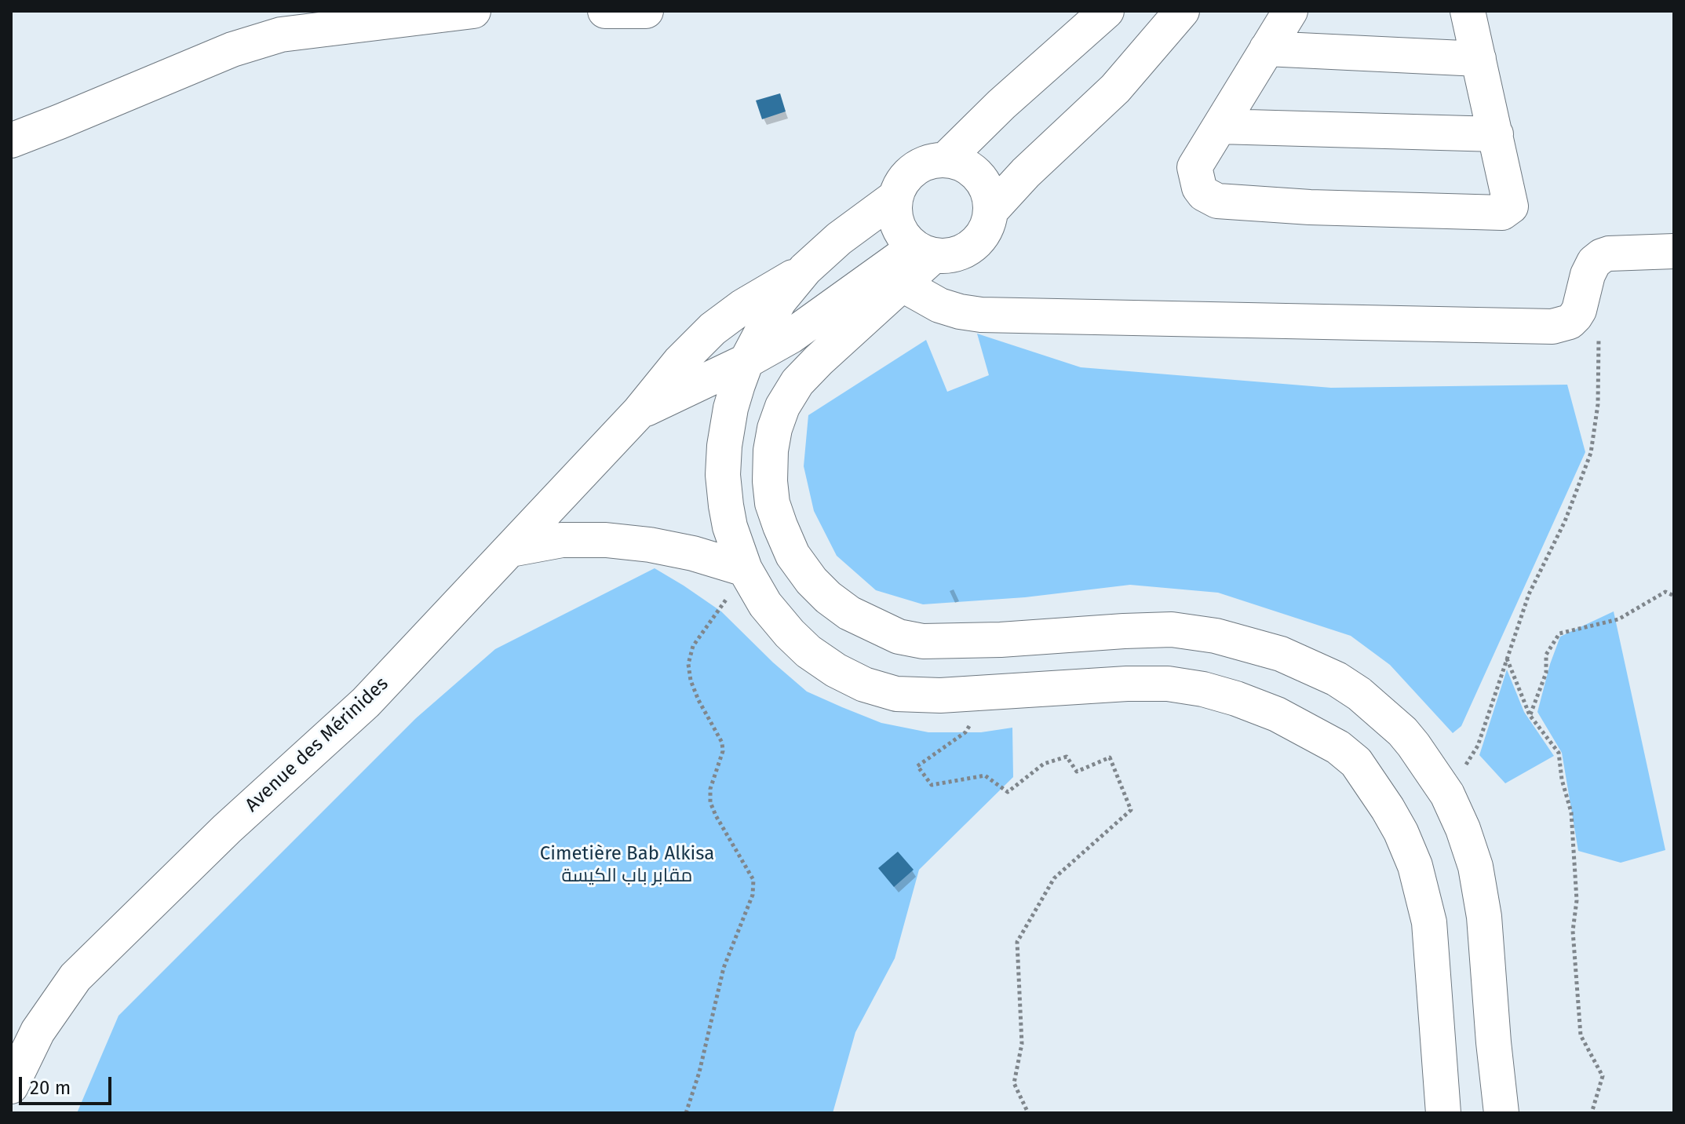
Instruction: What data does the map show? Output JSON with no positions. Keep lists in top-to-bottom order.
{
  "streets": {
    "main road": ["Avenue des Mérinides"]
  },
  "parks": ["Cimetière Bab Alkisa مقابر باب الكيسة"],
  "scale_bar": "20 m"
}
